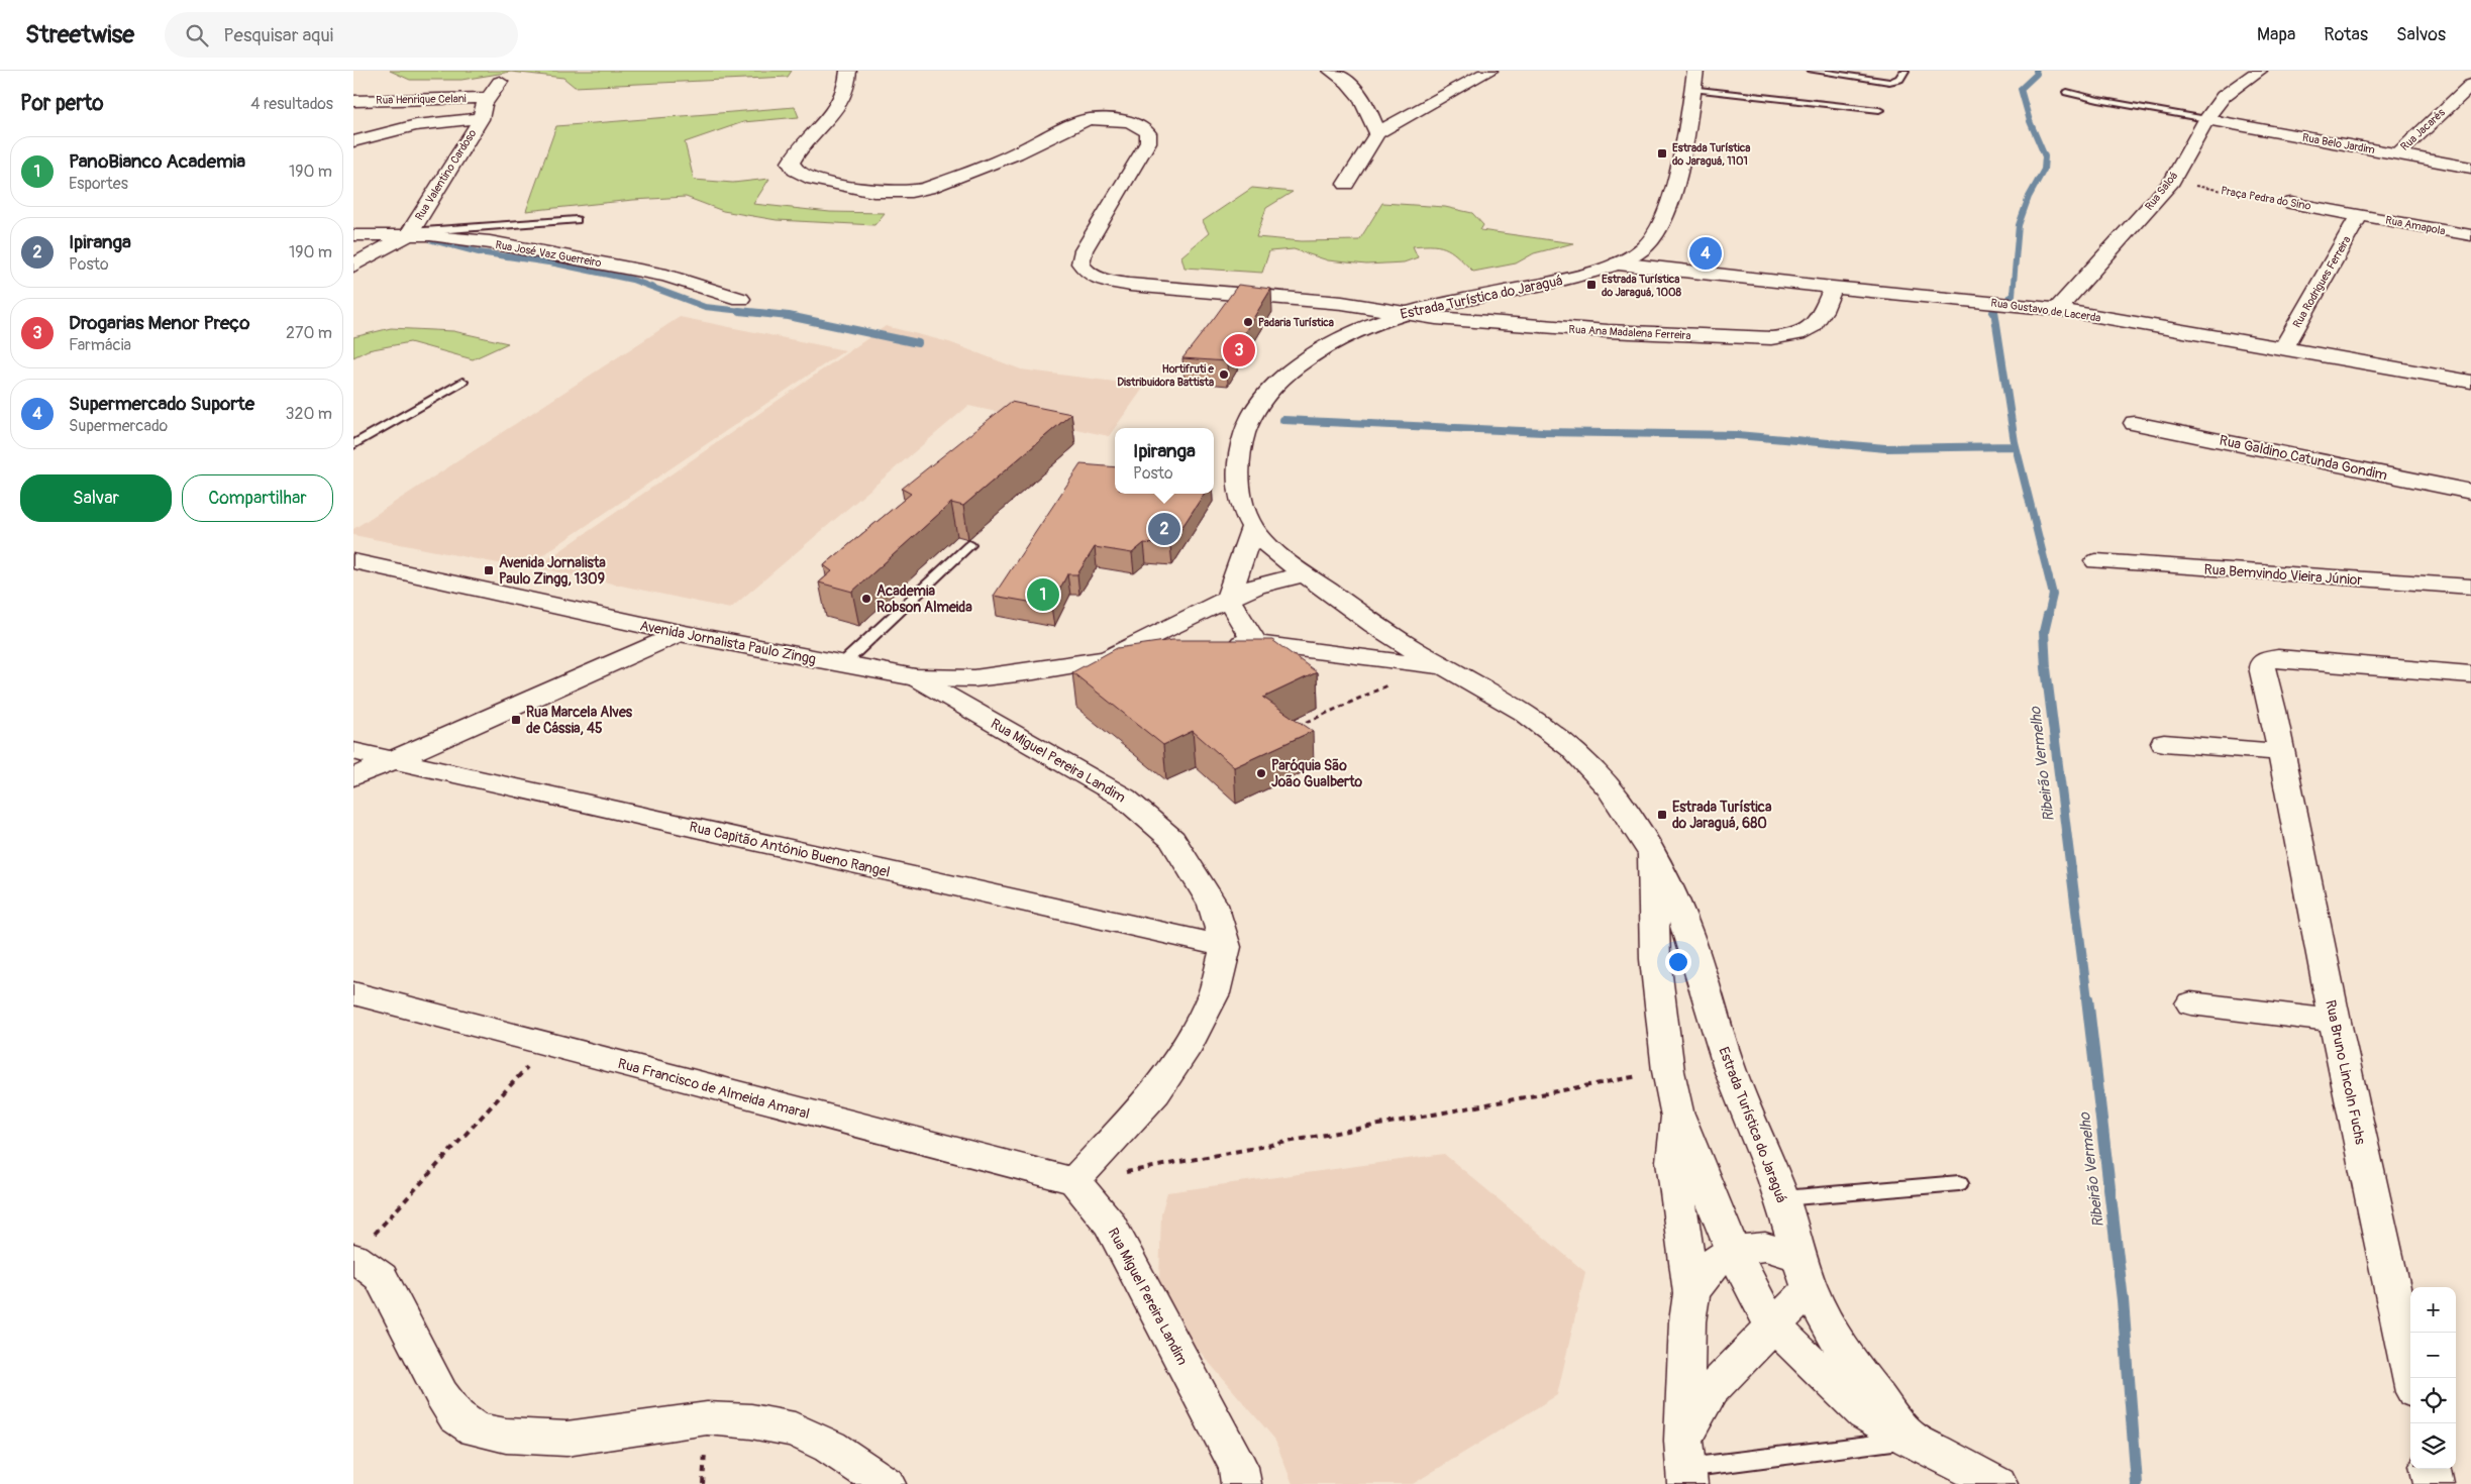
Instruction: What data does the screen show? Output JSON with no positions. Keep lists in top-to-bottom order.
{
  "streets": {
    "street": [
      "Rua Henrique Celani",
      "Rua Jacarés",
      "Rua Belo Jardim",
      "Rua Valentino Cardoso",
      "Rua Saloá",
      "Praça Pedra do Sino",
      "Rua Amapola",
      "Rua José Vaz Guerreiro",
      "Rua Rodrigues Ferreira",
      "Estrada Turística do Jaraguá",
      "Rua Gustavo de Lacerda",
      "Rua Ana Madalena Ferreira",
      "Rua Galdino Catunda Gondim",
      "Rua Bemvindo Vieira Júnior",
      "Avenida Jornalista Paulo Zingg",
      "Rua Miguel Pereira Landim",
      "Rua Capitão Antônio Bueno Rangel",
      "Rua Bruno Lincoln Fuchs",
      "Rua Francisco de Almeida Amaral"
    ]
  },
  "crossings": [
    ["Rua Jacarés", "Rua Belo Jardim"],
    ["Rua Belo Jardim", "Rua Saloá"],
    ["Rua Valentino Cardoso", "Rua José Vaz Guerreiro"],
    ["Rua Saloá", "Praça Pedra do Sino"],
    ["Rua Saloá", "Rua Gustavo de Lacerda"],
    ["Praça Pedra do Sino", "Rua Amapola"],
    ["Praça Pedra do Sino", "Rua Rodrigues Ferreira"],
    ["Rua Amapola", "Rua Rodrigues Ferreira"],
    ["Rua Rodrigues Ferreira", "Rua Gustavo de Lacerda"],
    ["Estrada Turística do Jaraguá", "Rua Gustavo de Lacerda"],
    ["Estrada Turística do Jaraguá", "Rua Ana Madalena Ferreira"],
    ["Estrada Turística do Jaraguá", "Avenida Jornalista Paulo Zingg"],
    ["Rua Gustavo de Lacerda", "Rua Ana Madalena Ferreira"],
    ["Avenida Jornalista Paulo Zingg", "Rua Miguel Pereira Landim"],
    ["Rua Miguel Pereira Landim", "Rua Capitão Antônio Bueno Rangel"],
    ["Rua Miguel Pereira Landim", "Rua Francisco de Almeida Amaral"]
  ],
  "water": ["Ribeirão Vermelho"],
  "places": {
    "transit": [
      "Estrada Turística do Jaraguá, 1101",
      "Estrada Turística do Jaraguá, 1008",
      "Avenida Jornalista Paulo Zingg, 1309",
      "Rua Marcela Alves de Cássia, 45",
      "Estrada Turística do Jaraguá, 680"
    ],
    "other": [
      "Padaria Turística",
      "Hortifruti e Distribuidora Battista",
      "Academia Robson Almeida",
      "Paróquia São João Gualberto"
    ]
  },
  "page": {
    "header": "Streetwise",
    "search": "Pesquisar aqui",
    "nav": ["Mapa", "Rotas", "Salvos"],
    "heading": ["Por perto", "4 resultados"],
    "list": [
      {
        "mark": "1",
        "name": "PanoBianco Academia",
        "note": "Esportes",
        "value": "190 m"
      },
      {
        "mark": "2",
        "name": "Ipiranga",
        "note": "Posto",
        "value": "190 m"
      },
      {
        "mark": "3",
        "name": "Drogarias Menor Preço",
        "note": "Farmácia",
        "value": "270 m"
      },
      {
        "mark": "4",
        "name": "Supermercado Suporte",
        "note": "Supermercado",
        "value": "320 m"
      }
    ],
    "pins": [
      "4",
      "3",
      "2",
      "1"
    ],
    "popup": ["Ipiranga", "Posto"],
    "buttons": ["Salvar", "Compartilhar"],
    "map_buttons": ["+", "−"]
  }
}
